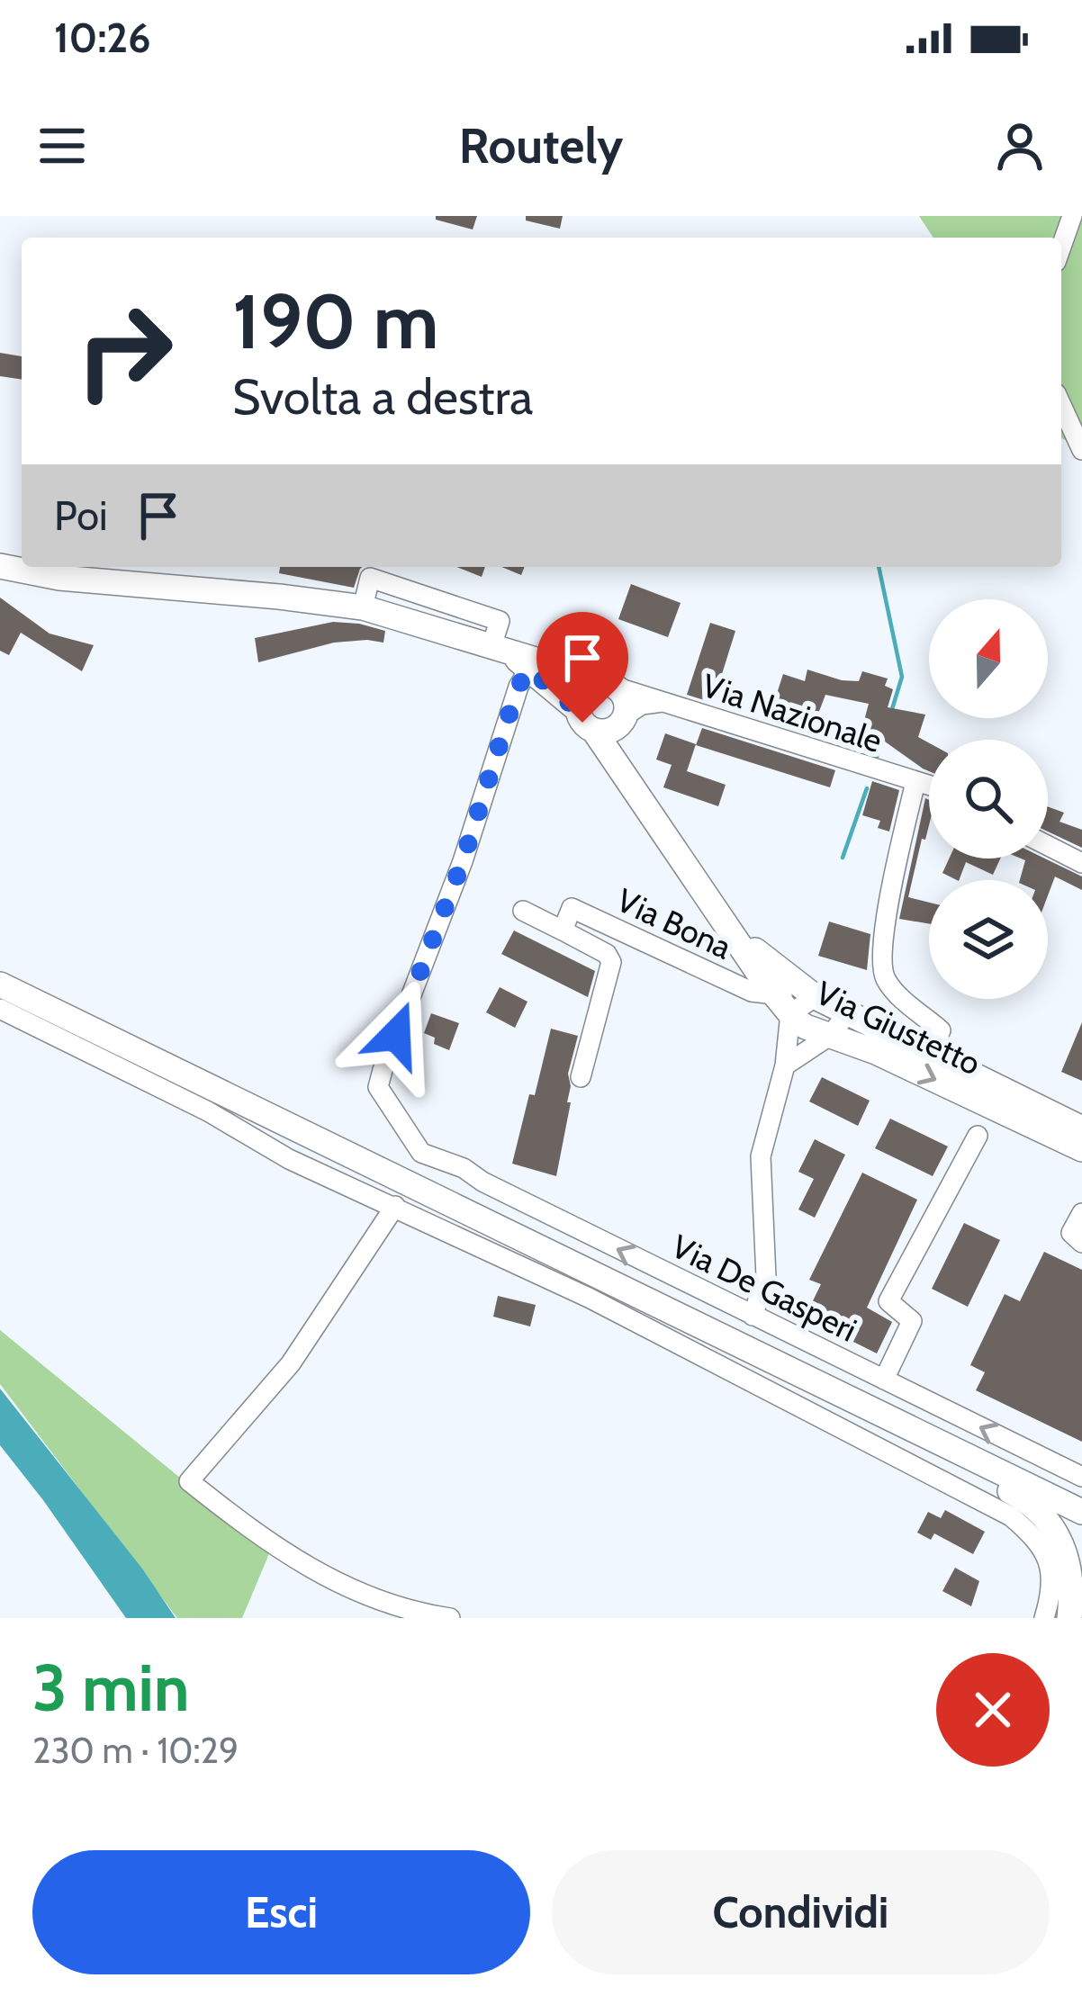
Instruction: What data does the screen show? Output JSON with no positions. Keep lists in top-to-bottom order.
{
  "streets": {
    "main road": ["Via Giustetto"],
    "street": ["Via Nazionale", "Via Bona", "Via De Gasperi"]
  },
  "crossings": [
    ["Via Nazionale", "Via Giustetto"],
    ["Via Bona", "Via Giustetto"]
  ],
  "north": "top",
  "page": {
    "status": "10:26",
    "header": "Routely",
    "turn": ["190 m", "Svolta a destra"],
    "then": "Poi",
    "heading": ["3 min", "230 m · 10:29"],
    "buttons": ["Esci", "Condividi"]
  }
}
